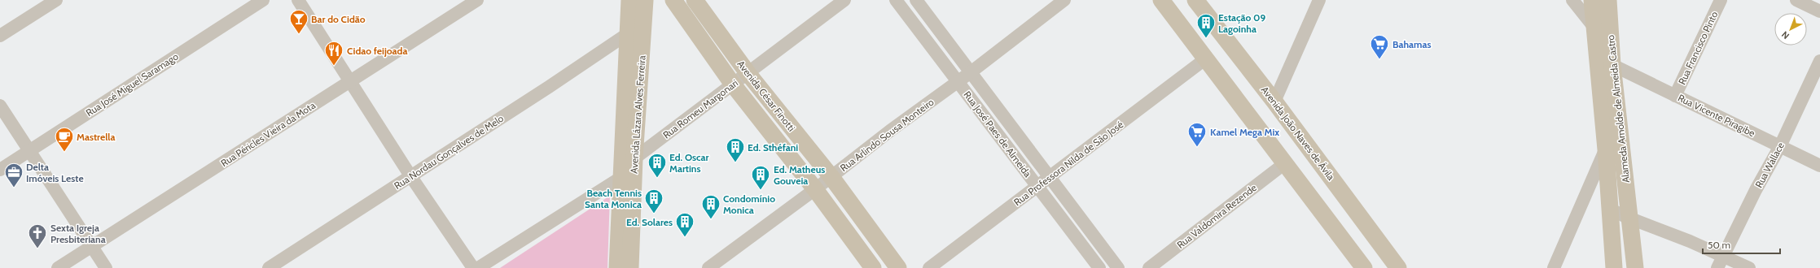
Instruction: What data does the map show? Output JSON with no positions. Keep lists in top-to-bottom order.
{
  "streets": {
    "main road": [
      "Avenida César Finotti",
      "Alameda Arnolde de Almeida Castro",
      "Avenida Lázara Alves Ferreira",
      "Avenida João Naves de Ávila"
    ],
    "street": [
      "Rua Francisco Pinto",
      "Rua José Miguel Saramago",
      "Rua Romeu Margonari",
      "Rua Vicente Piragibe",
      "Rua Péricles Vieira da Mota",
      "Rua José Paes de Almeida",
      "Rua Arlindo Sousa Monteiro",
      "Rua Nordau Gonçalves de Melo",
      "Rua Professora Nilda de São José",
      "Rua Wallace",
      "Rua Valdomira Rezende"
    ]
  },
  "crossings": [
    ["Rua Francisco Pinto", "Rua Vicente Piragibe"],
    ["Avenida César Finotti", "Rua Romeu Margonari"],
    ["Avenida César Finotti", "Rua Arlindo Sousa Monteiro"],
    ["Rua Romeu Margonari", "Avenida Lázara Alves Ferreira"],
    ["Alameda Arnolde de Almeida Castro", "Rua Vicente Piragibe"],
    ["Avenida Lázara Alves Ferreira", "Rua Nordau Gonçalves de Melo"],
    ["Rua Vicente Piragibe", "Rua Wallace"],
    ["Rua José Paes de Almeida", "Rua Arlindo Sousa Monteiro"],
    ["Rua José Paes de Almeida", "Rua Professora Nilda de São José"]
  ],
  "places": {
    "bar": ["Bar do Cidão"],
    "building": [
      "Estação 09 Lagoinha",
      "Ed. Sthéfani",
      "Ed. Oscar Martins",
      "Ed. Matheus Gouveia",
      "Beach Tennis Santa Monica",
      "Condomínio Monica",
      "Ed. Solares"
    ],
    "supermarket": ["Bahamas", "Kamel Mega Mix"],
    "restaurant": ["Cidao feijoada"],
    "cafe": ["Mastrella"],
    "office": ["Delta Imóveis Leste"],
    "church": ["Sexta Igreja Presbiteriana"]
  },
  "scale_bar": "50 m",
  "north": "bottom left"
}
